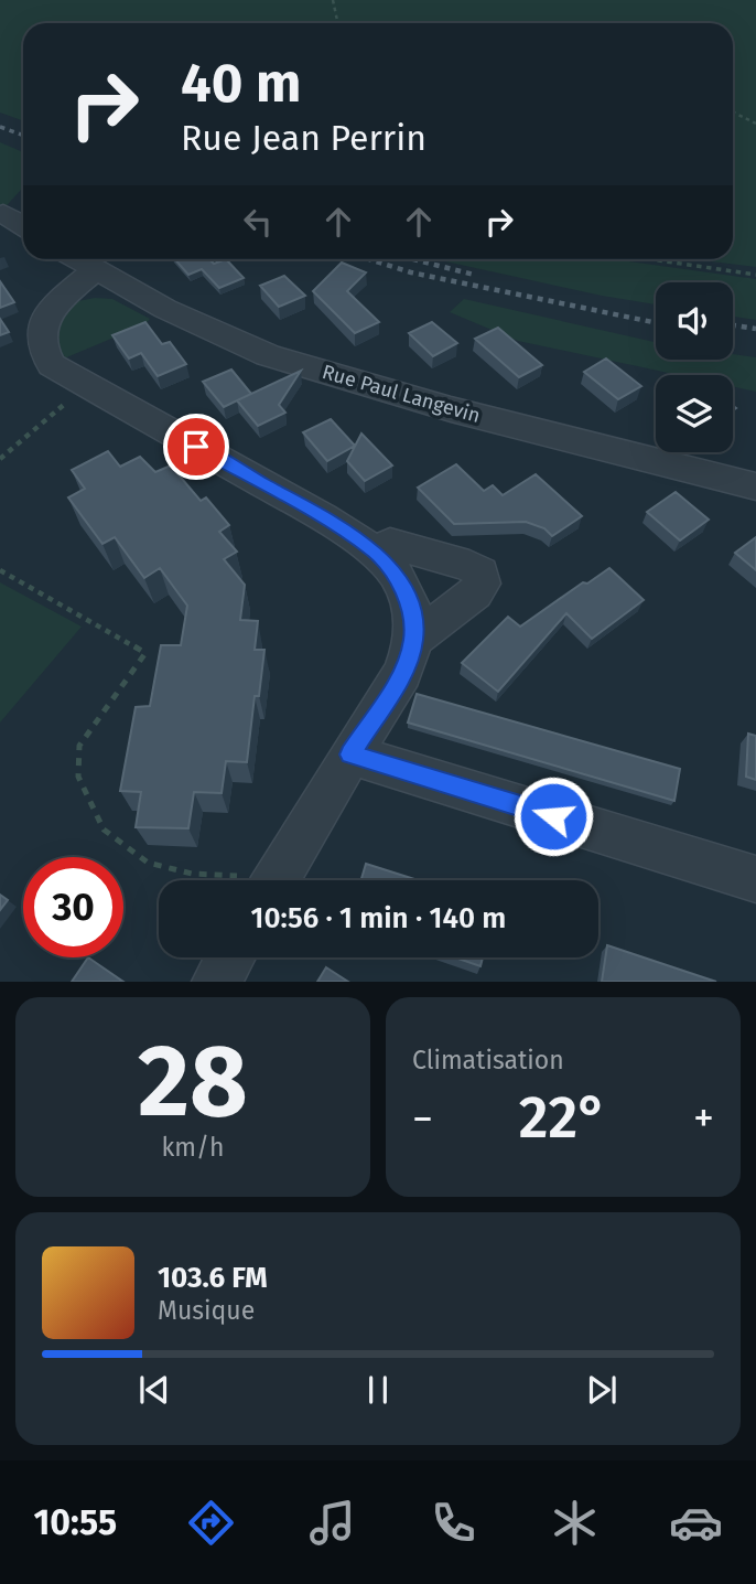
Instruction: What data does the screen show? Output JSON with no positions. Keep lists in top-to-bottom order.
{
  "streets": {
    "street": ["Rue Paul Langevin"]
  },
  "page": {
    "turn": ["40 m", "Rue Jean Perrin"],
    "limit": "30",
    "trip": "10:56 · 1 min · 140 m",
    "tile": [
      ["28", "km/h"],
      "Climatisation"
    ],
    "heat": ["−", "22°", "+"],
    "song": ["103.6 FM", "Musique"],
    "tabs": "10:55"
  }
}
